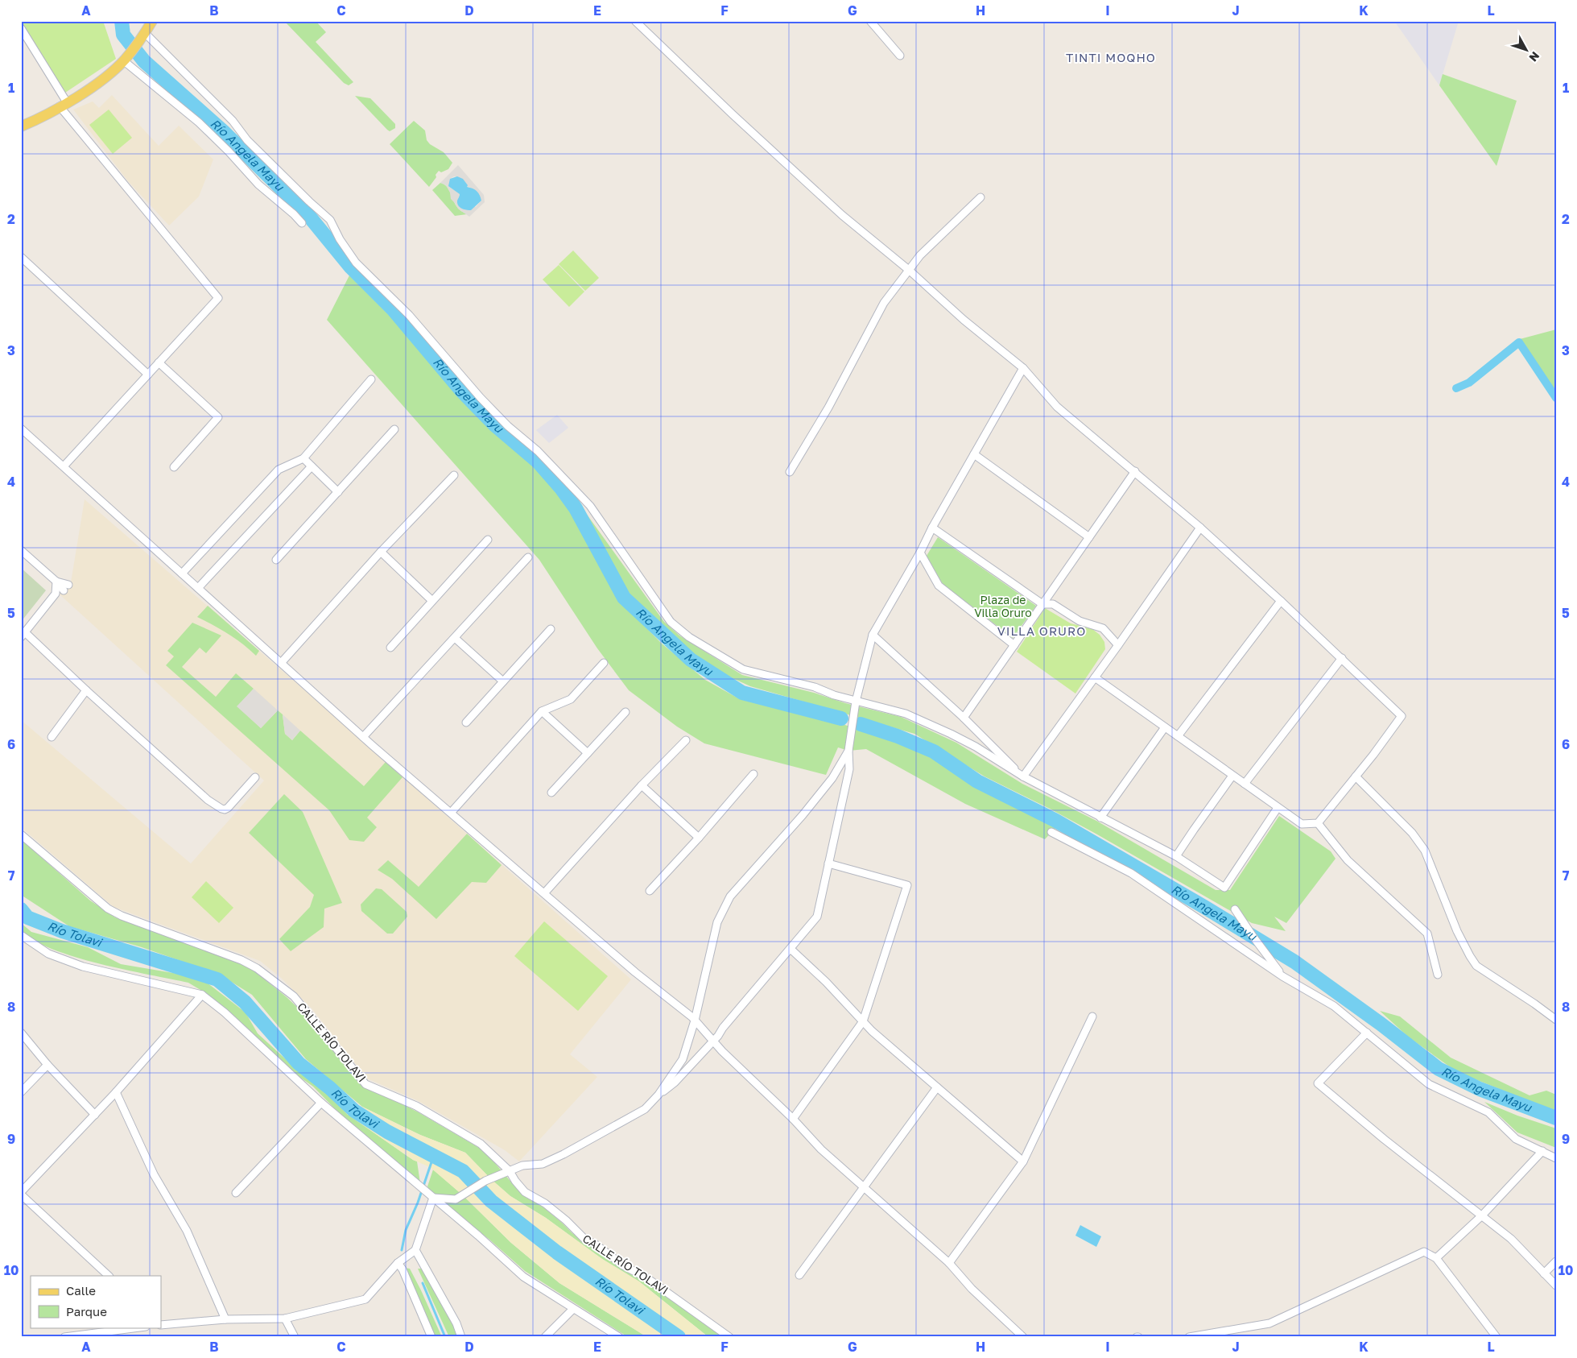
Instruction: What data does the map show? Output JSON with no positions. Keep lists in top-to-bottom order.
{
  "streets": {
    "street": ["CALLE RÍO TOLAVI"]
  },
  "districts": ["TINTI MOQHO", "VILLA ORURO"],
  "water": ["Río Angela Mayu", "Río Tolavi"],
  "parks": ["Plaza de Villa Oruro"],
  "legend": ["Calle", "Parque"],
  "north": "bottom right",
  "grid": {
    "columns": [
      "A",
      "B",
      "C",
      "D",
      "E",
      "F",
      "G",
      "H",
      "I",
      "J",
      "K",
      "L"
    ],
    "rows": [
      "1",
      "2",
      "3",
      "4",
      "5",
      "6",
      "7",
      "8",
      "9",
      "10"
    ]
  }
}
